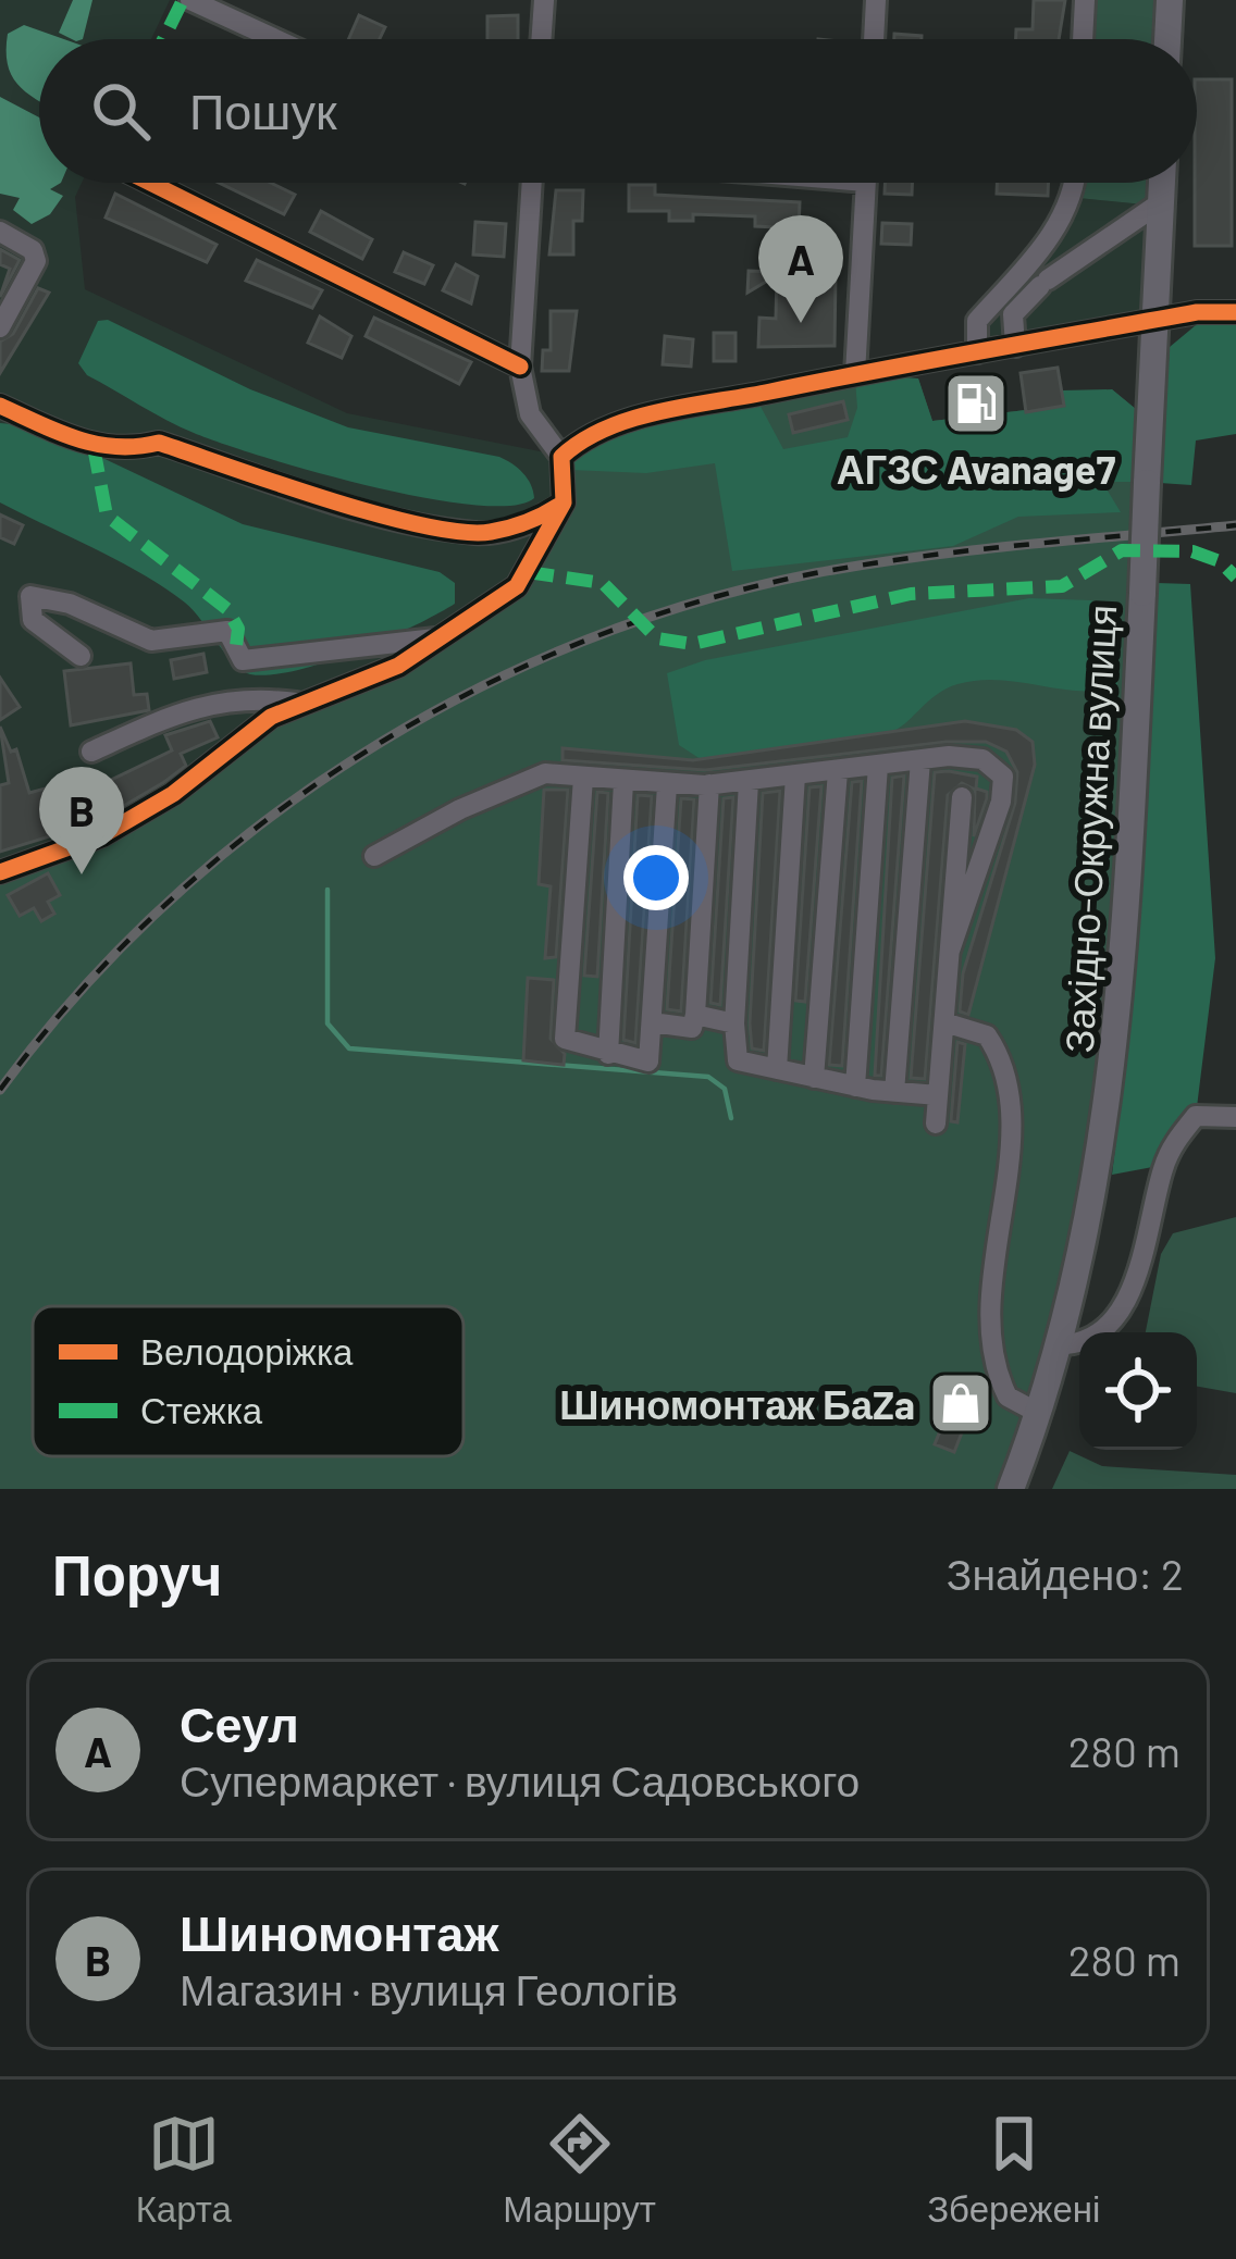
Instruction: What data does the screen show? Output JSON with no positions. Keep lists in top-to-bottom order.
{
  "streets": {
    "main road": ["Західно-Окружна вулиця"]
  },
  "places": {
    "fuel station": ["АГЗС Avanage7"],
    "shop": ["Шиномонтаж БаZa"]
  },
  "legend": ["Велодоріжка", "Стежка"],
  "page": {
    "search": "Пошук",
    "pins": ["A", "B"],
    "heading": ["Поруч", "Знайдено: 2"],
    "list": [
      {
        "mark": "A",
        "name": "Сеул",
        "note": "Супермаркет · вулиця Садовського",
        "value": "280 m"
      },
      {
        "mark": "B",
        "name": "Шиномонтаж",
        "note": "Магазин · вулиця Геологів",
        "value": "280 m"
      }
    ],
    "nav": ["Карта", "Маршрут", "Збережені"]
  }
}
